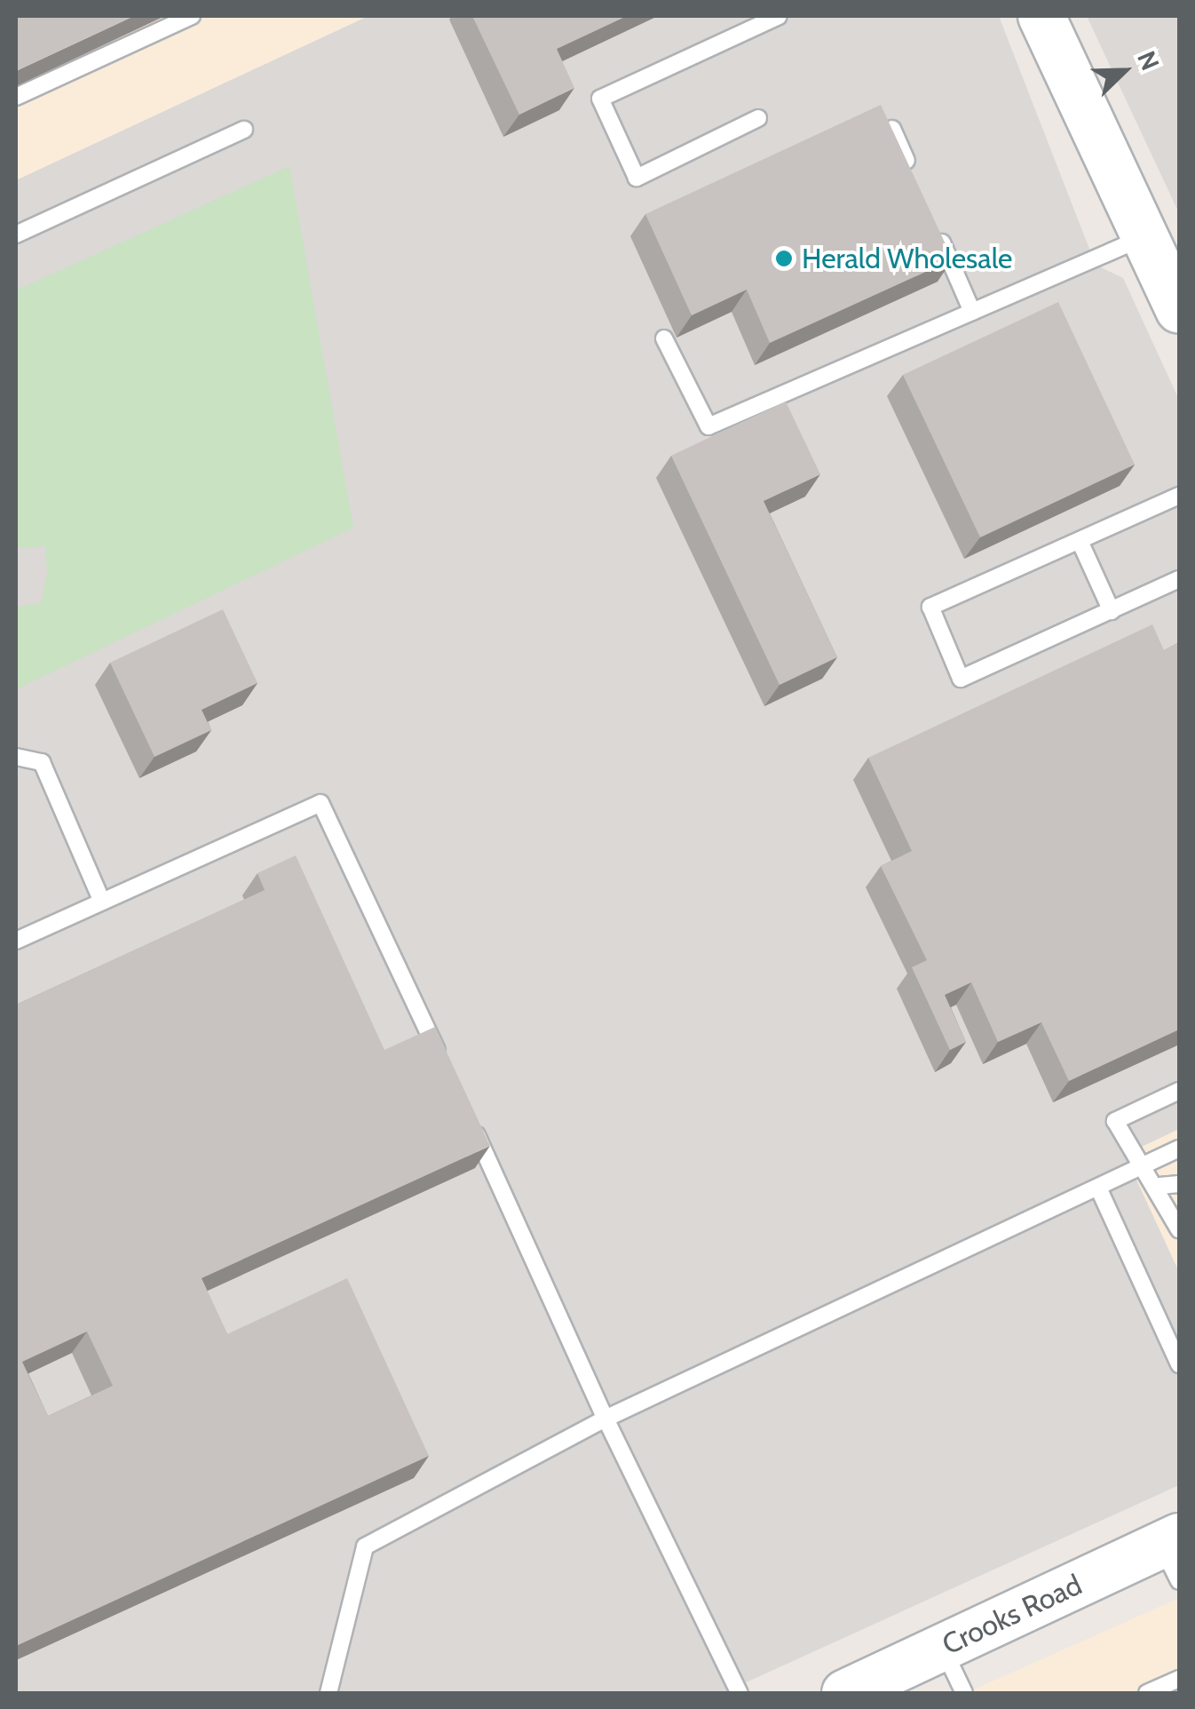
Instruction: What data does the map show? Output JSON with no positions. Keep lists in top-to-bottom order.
{
  "streets": {
    "main road": ["Crooks Road"]
  },
  "places": ["Herald Wholesale"],
  "north": "top right"
}
